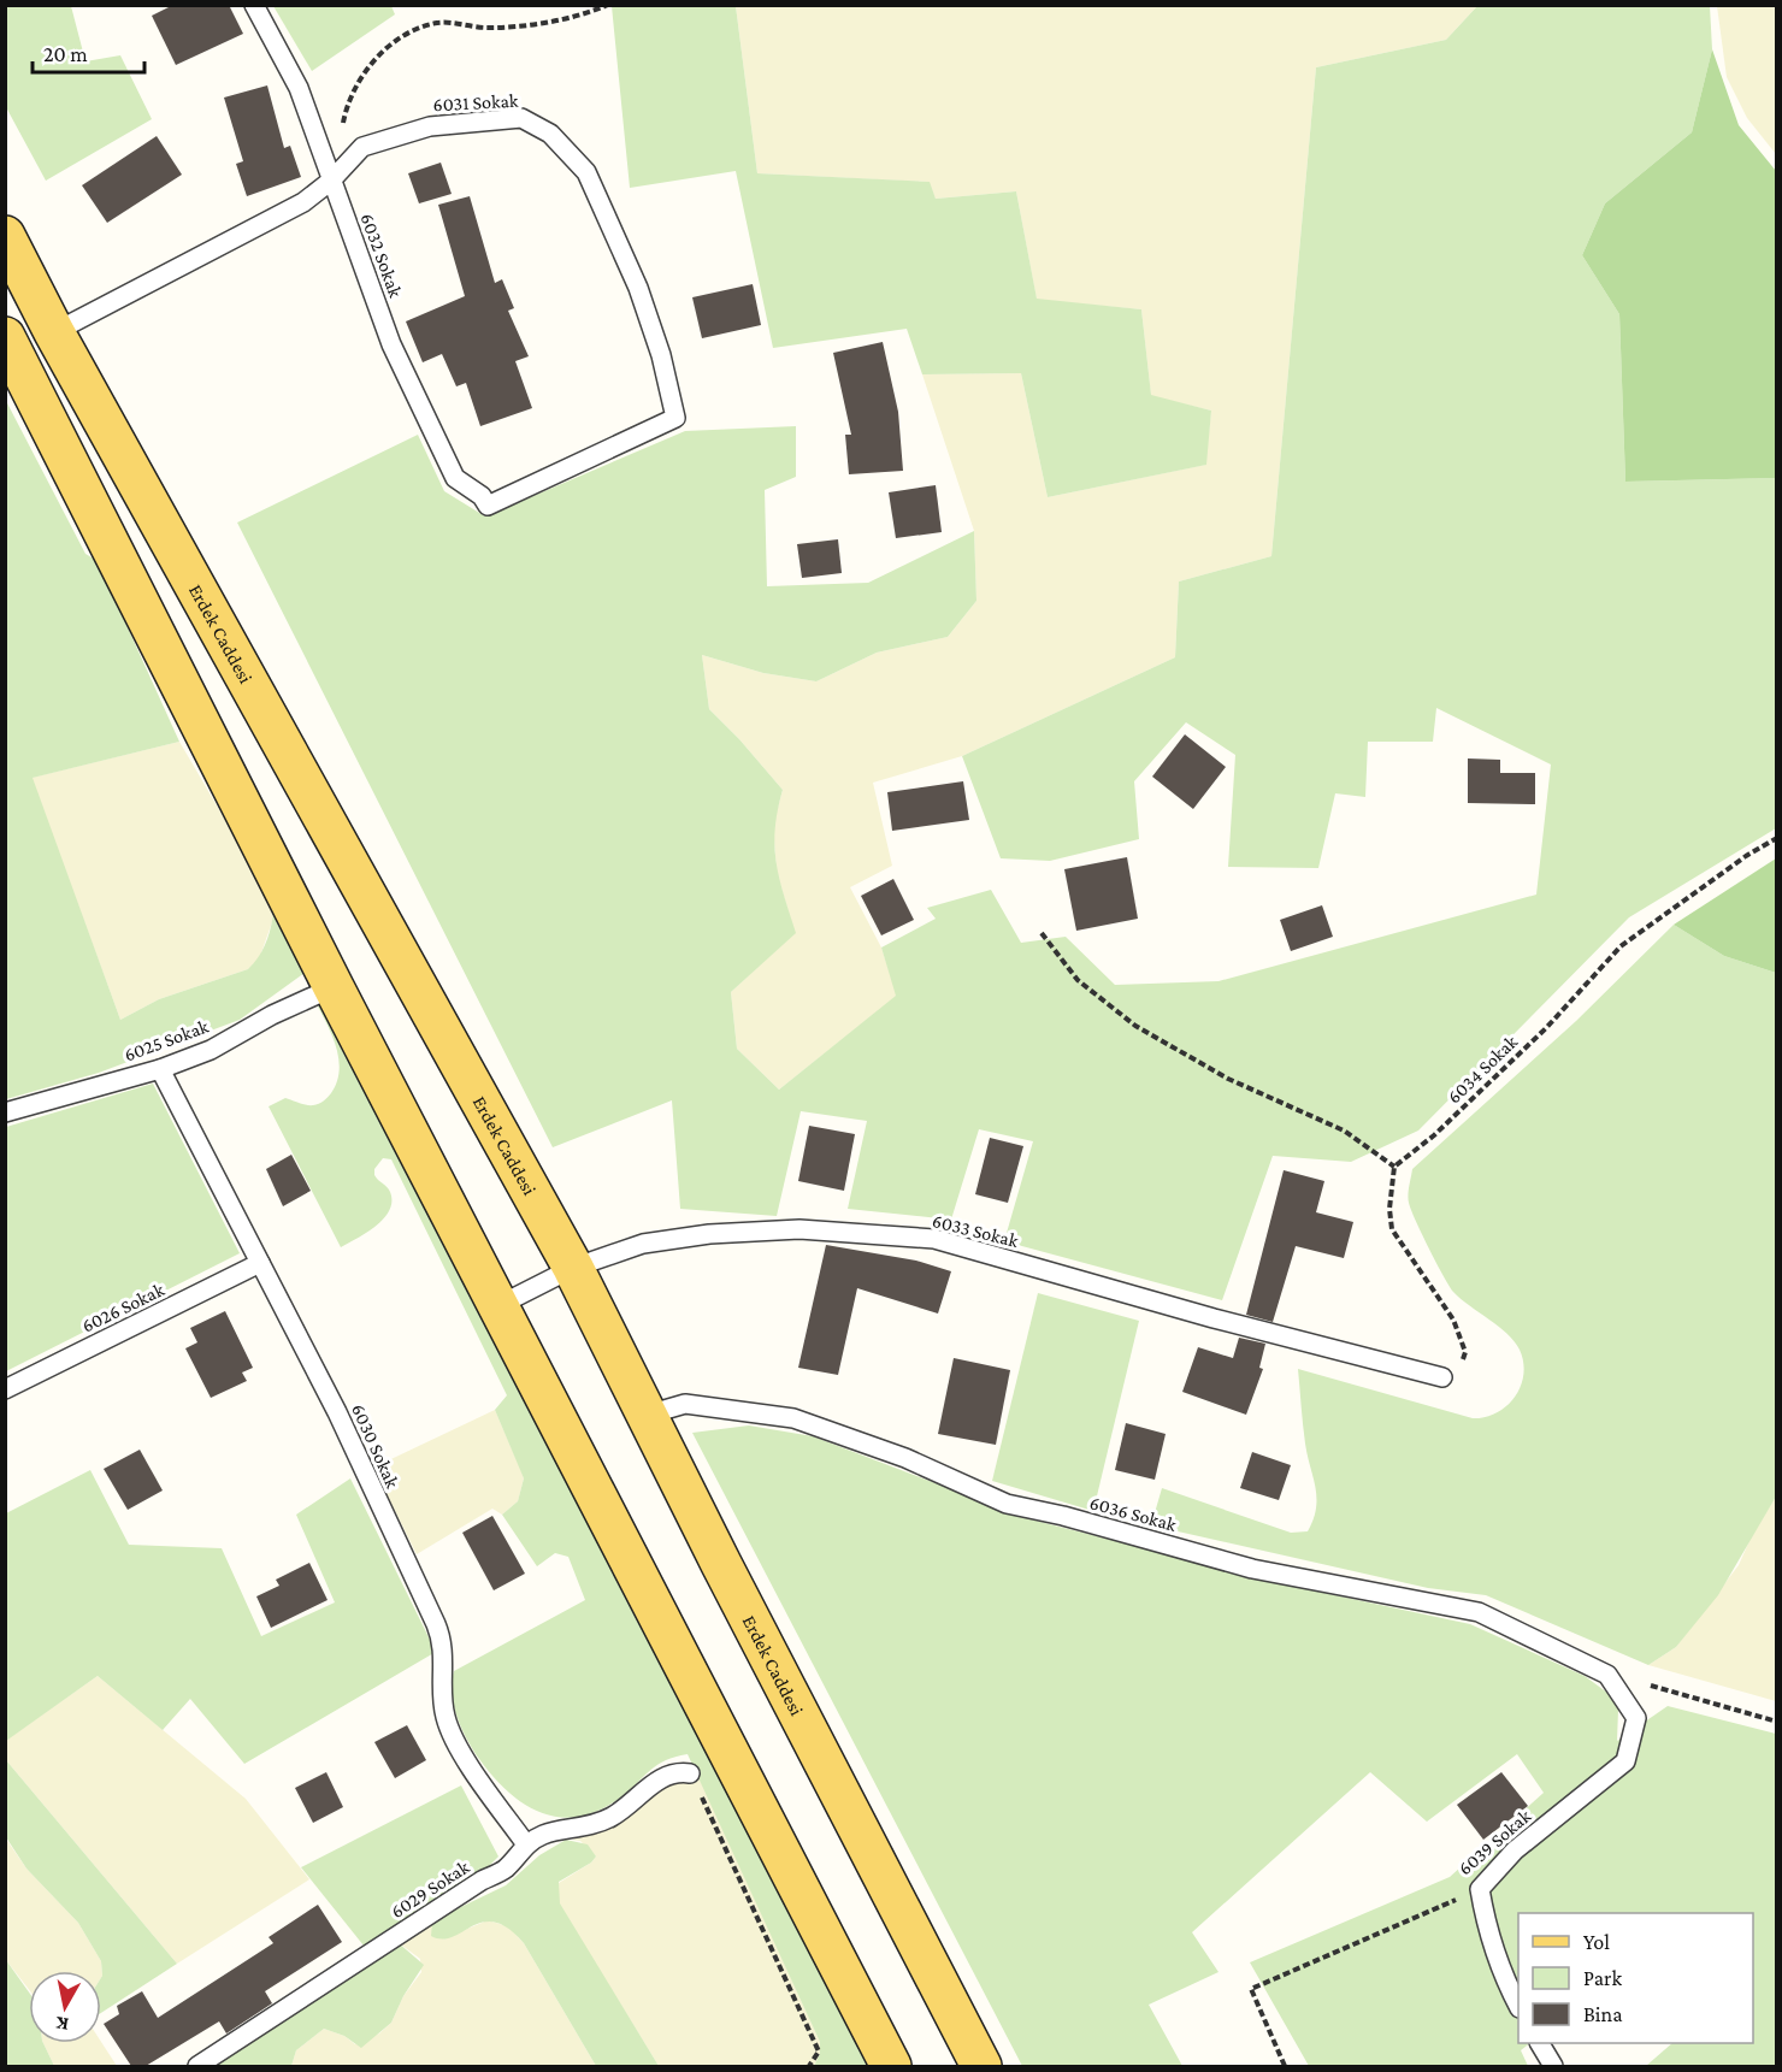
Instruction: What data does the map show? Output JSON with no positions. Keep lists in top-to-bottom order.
{
  "streets": {
    "main road": ["Erdek Caddesi"],
    "lane": [
      "6031 Sokak",
      "6032 Sokak",
      "6025 Sokak",
      "6033 Sokak",
      "6026 Sokak",
      "6030 Sokak",
      "6036 Sokak",
      "6039 Sokak",
      "6029 Sokak"
    ],
    "path": ["6034 Sokak"]
  },
  "crossings": [
    ["6031 Sokak", "6032 Sokak"],
    ["6031 Sokak", "Erdek Caddesi"],
    ["Erdek Caddesi", "6033 Sokak"],
    ["Erdek Caddesi", "6036 Sokak"],
    ["6025 Sokak", "6030 Sokak"],
    ["6026 Sokak", "6030 Sokak"],
    ["6030 Sokak", "6029 Sokak"],
    ["6036 Sokak", "6039 Sokak"]
  ],
  "legend": ["Yol", "Park", "Bina"],
  "scale_bar": "20 m",
  "north": "bottom"
}
